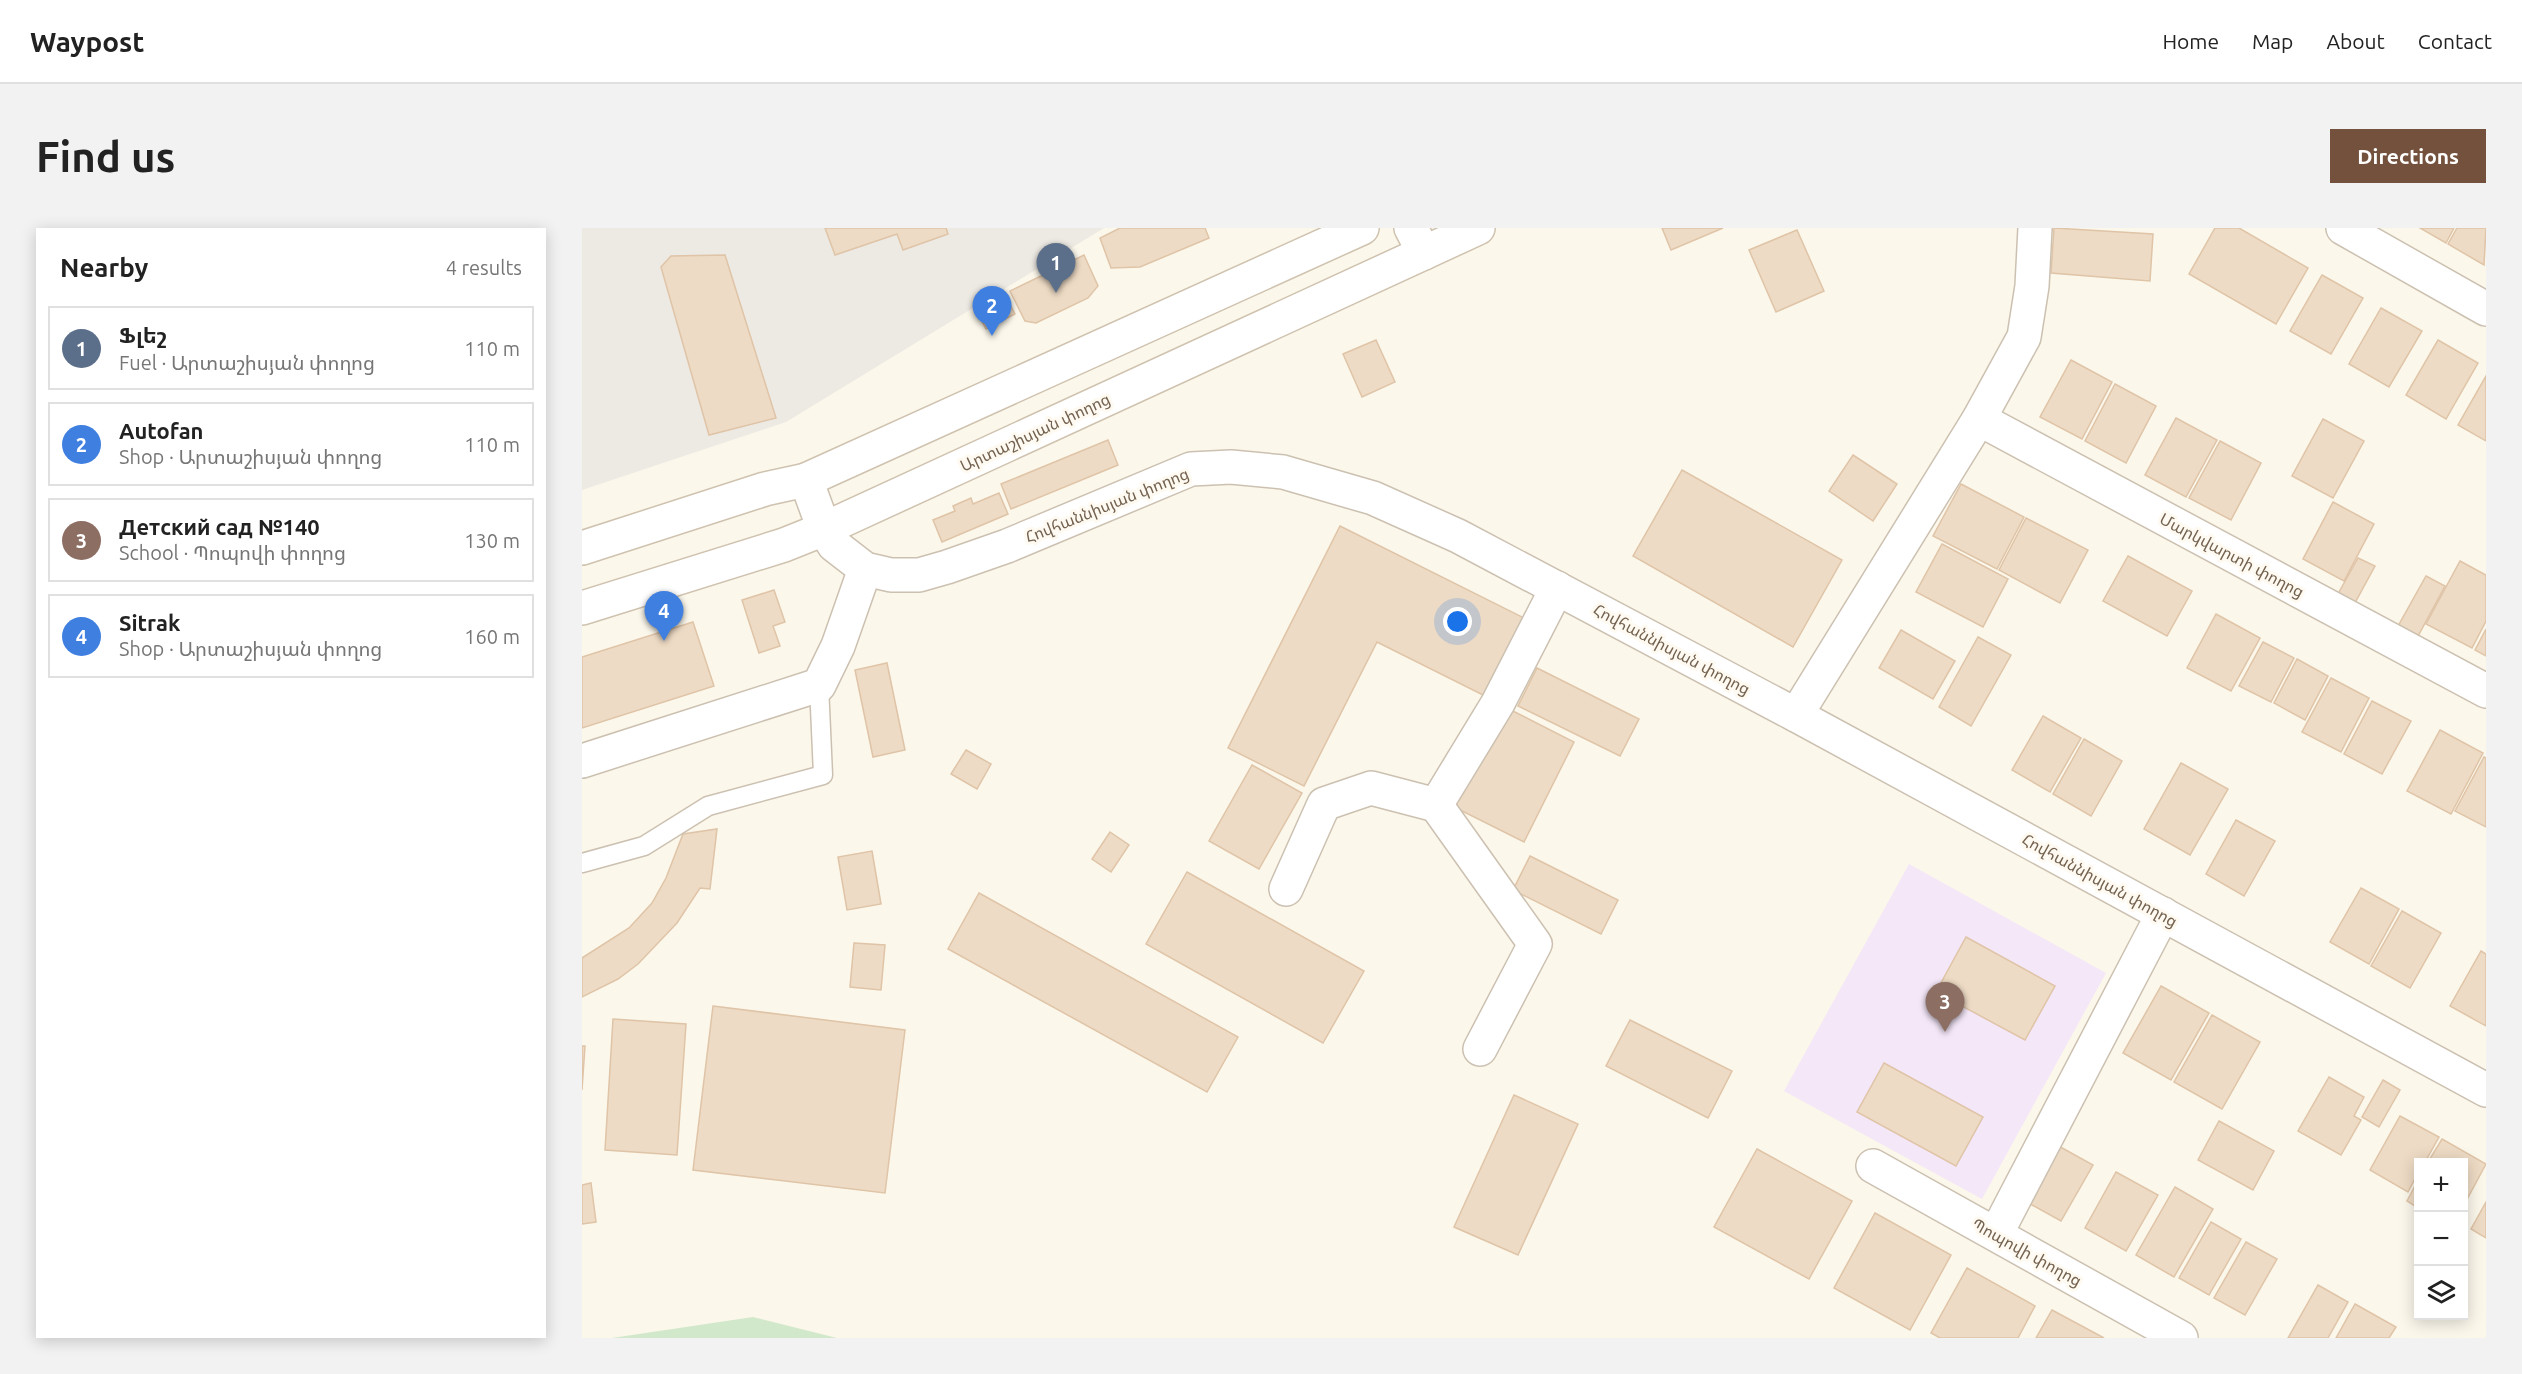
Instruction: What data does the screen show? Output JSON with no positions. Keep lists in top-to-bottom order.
{
  "streets": {
    "street": [
      "Արտաշիսյան փողոց",
      "Հովհաննիսյան փողոց",
      "Մարկվարտի փողոց",
      "Պոպովի փողոց"
    ]
  },
  "crossings": [
    ["Արտաշիսյան փողոց", "Հովհաննիսյան փողոց"]
  ],
  "page": {
    "header": "Waypost",
    "nav": [
      "Home",
      "Map",
      "About",
      "Contact"
    ],
    "buttons": "Directions",
    "title": "Find us",
    "heading": ["Nearby", "4 results"],
    "pins": [
      "1",
      "2",
      "4",
      "3"
    ],
    "list": [
      {
        "mark": "1",
        "name": "Ֆլեշ",
        "note": "Fuel · Արտաշիսյան փողոց",
        "value": "110 m"
      },
      {
        "mark": "2",
        "name": "Autofan",
        "note": "Shop · Արտաշիսյան փողոց",
        "value": "110 m"
      },
      {
        "mark": "3",
        "name": "Детский сад №140",
        "note": "School · Պոպովի փողոց",
        "value": "130 m"
      },
      {
        "mark": "4",
        "name": "Sitrak",
        "note": "Shop · Արտաշիսյան փողոց",
        "value": "160 m"
      }
    ],
    "map_buttons": ["+", "−"]
  }
}
